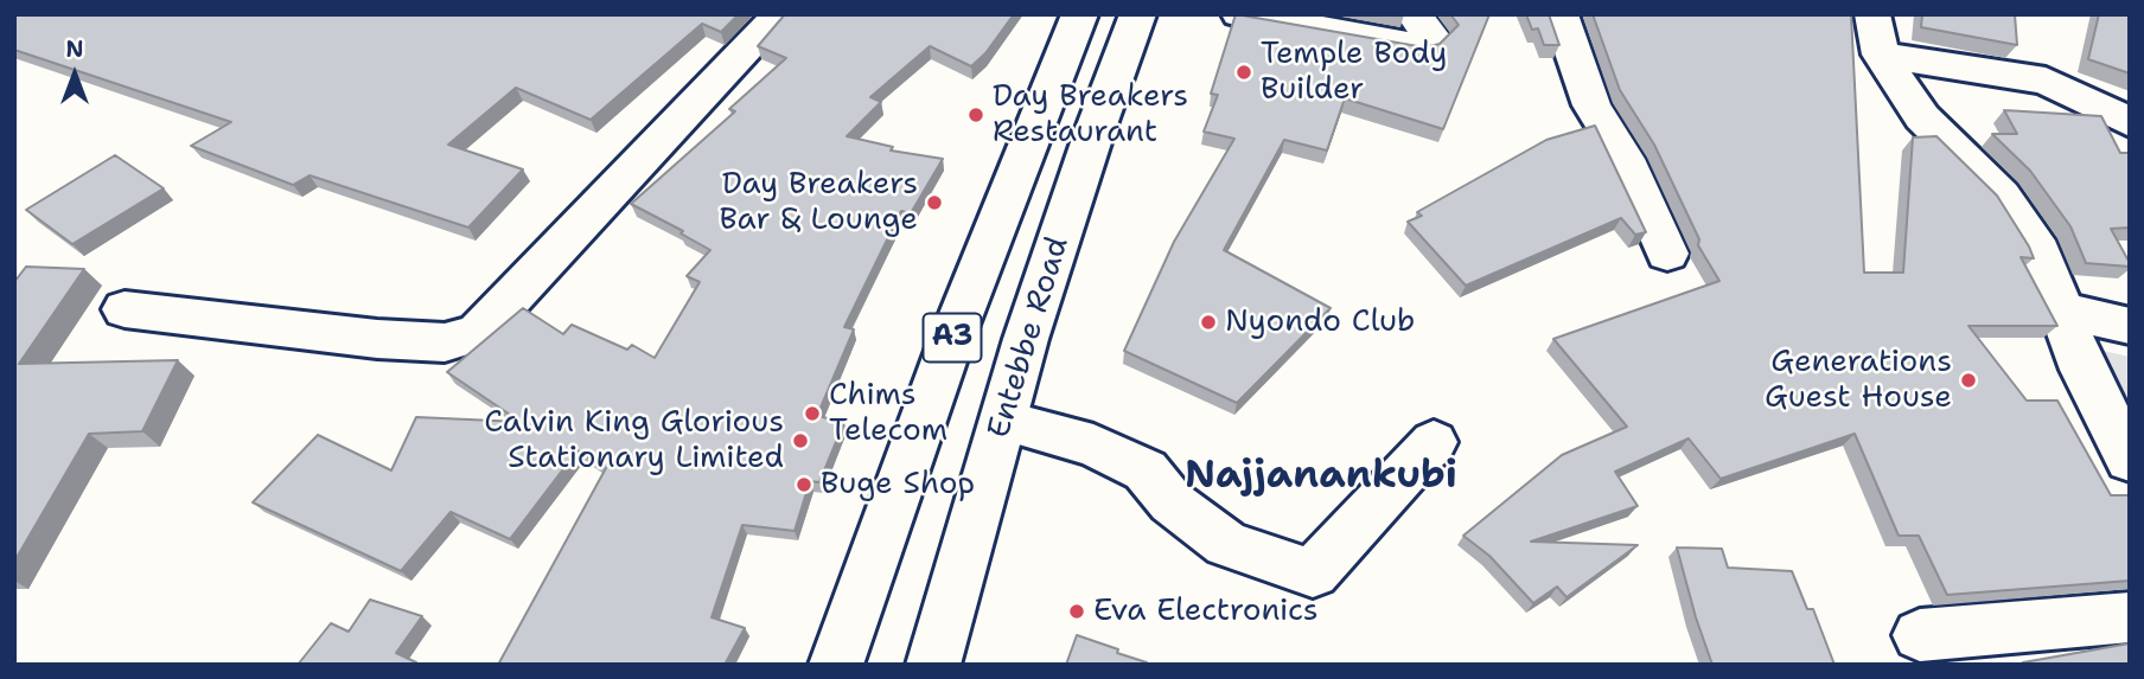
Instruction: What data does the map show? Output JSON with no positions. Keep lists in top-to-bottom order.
{
  "streets": {
    "street": ["A3", "Entebbe Road"]
  },
  "districts": ["Najjanankubi"],
  "places": [
    "Temple Body Builder",
    "Day Breakers Restaurant",
    "Day Breakers Bar & Lounge",
    "Nyondo Club",
    "Generations Guest House",
    "Chims Telecom",
    "Calvin King Glorious Stationary Limited",
    "Buge Shop",
    "Eva Electronics"
  ],
  "north": "top"
}
